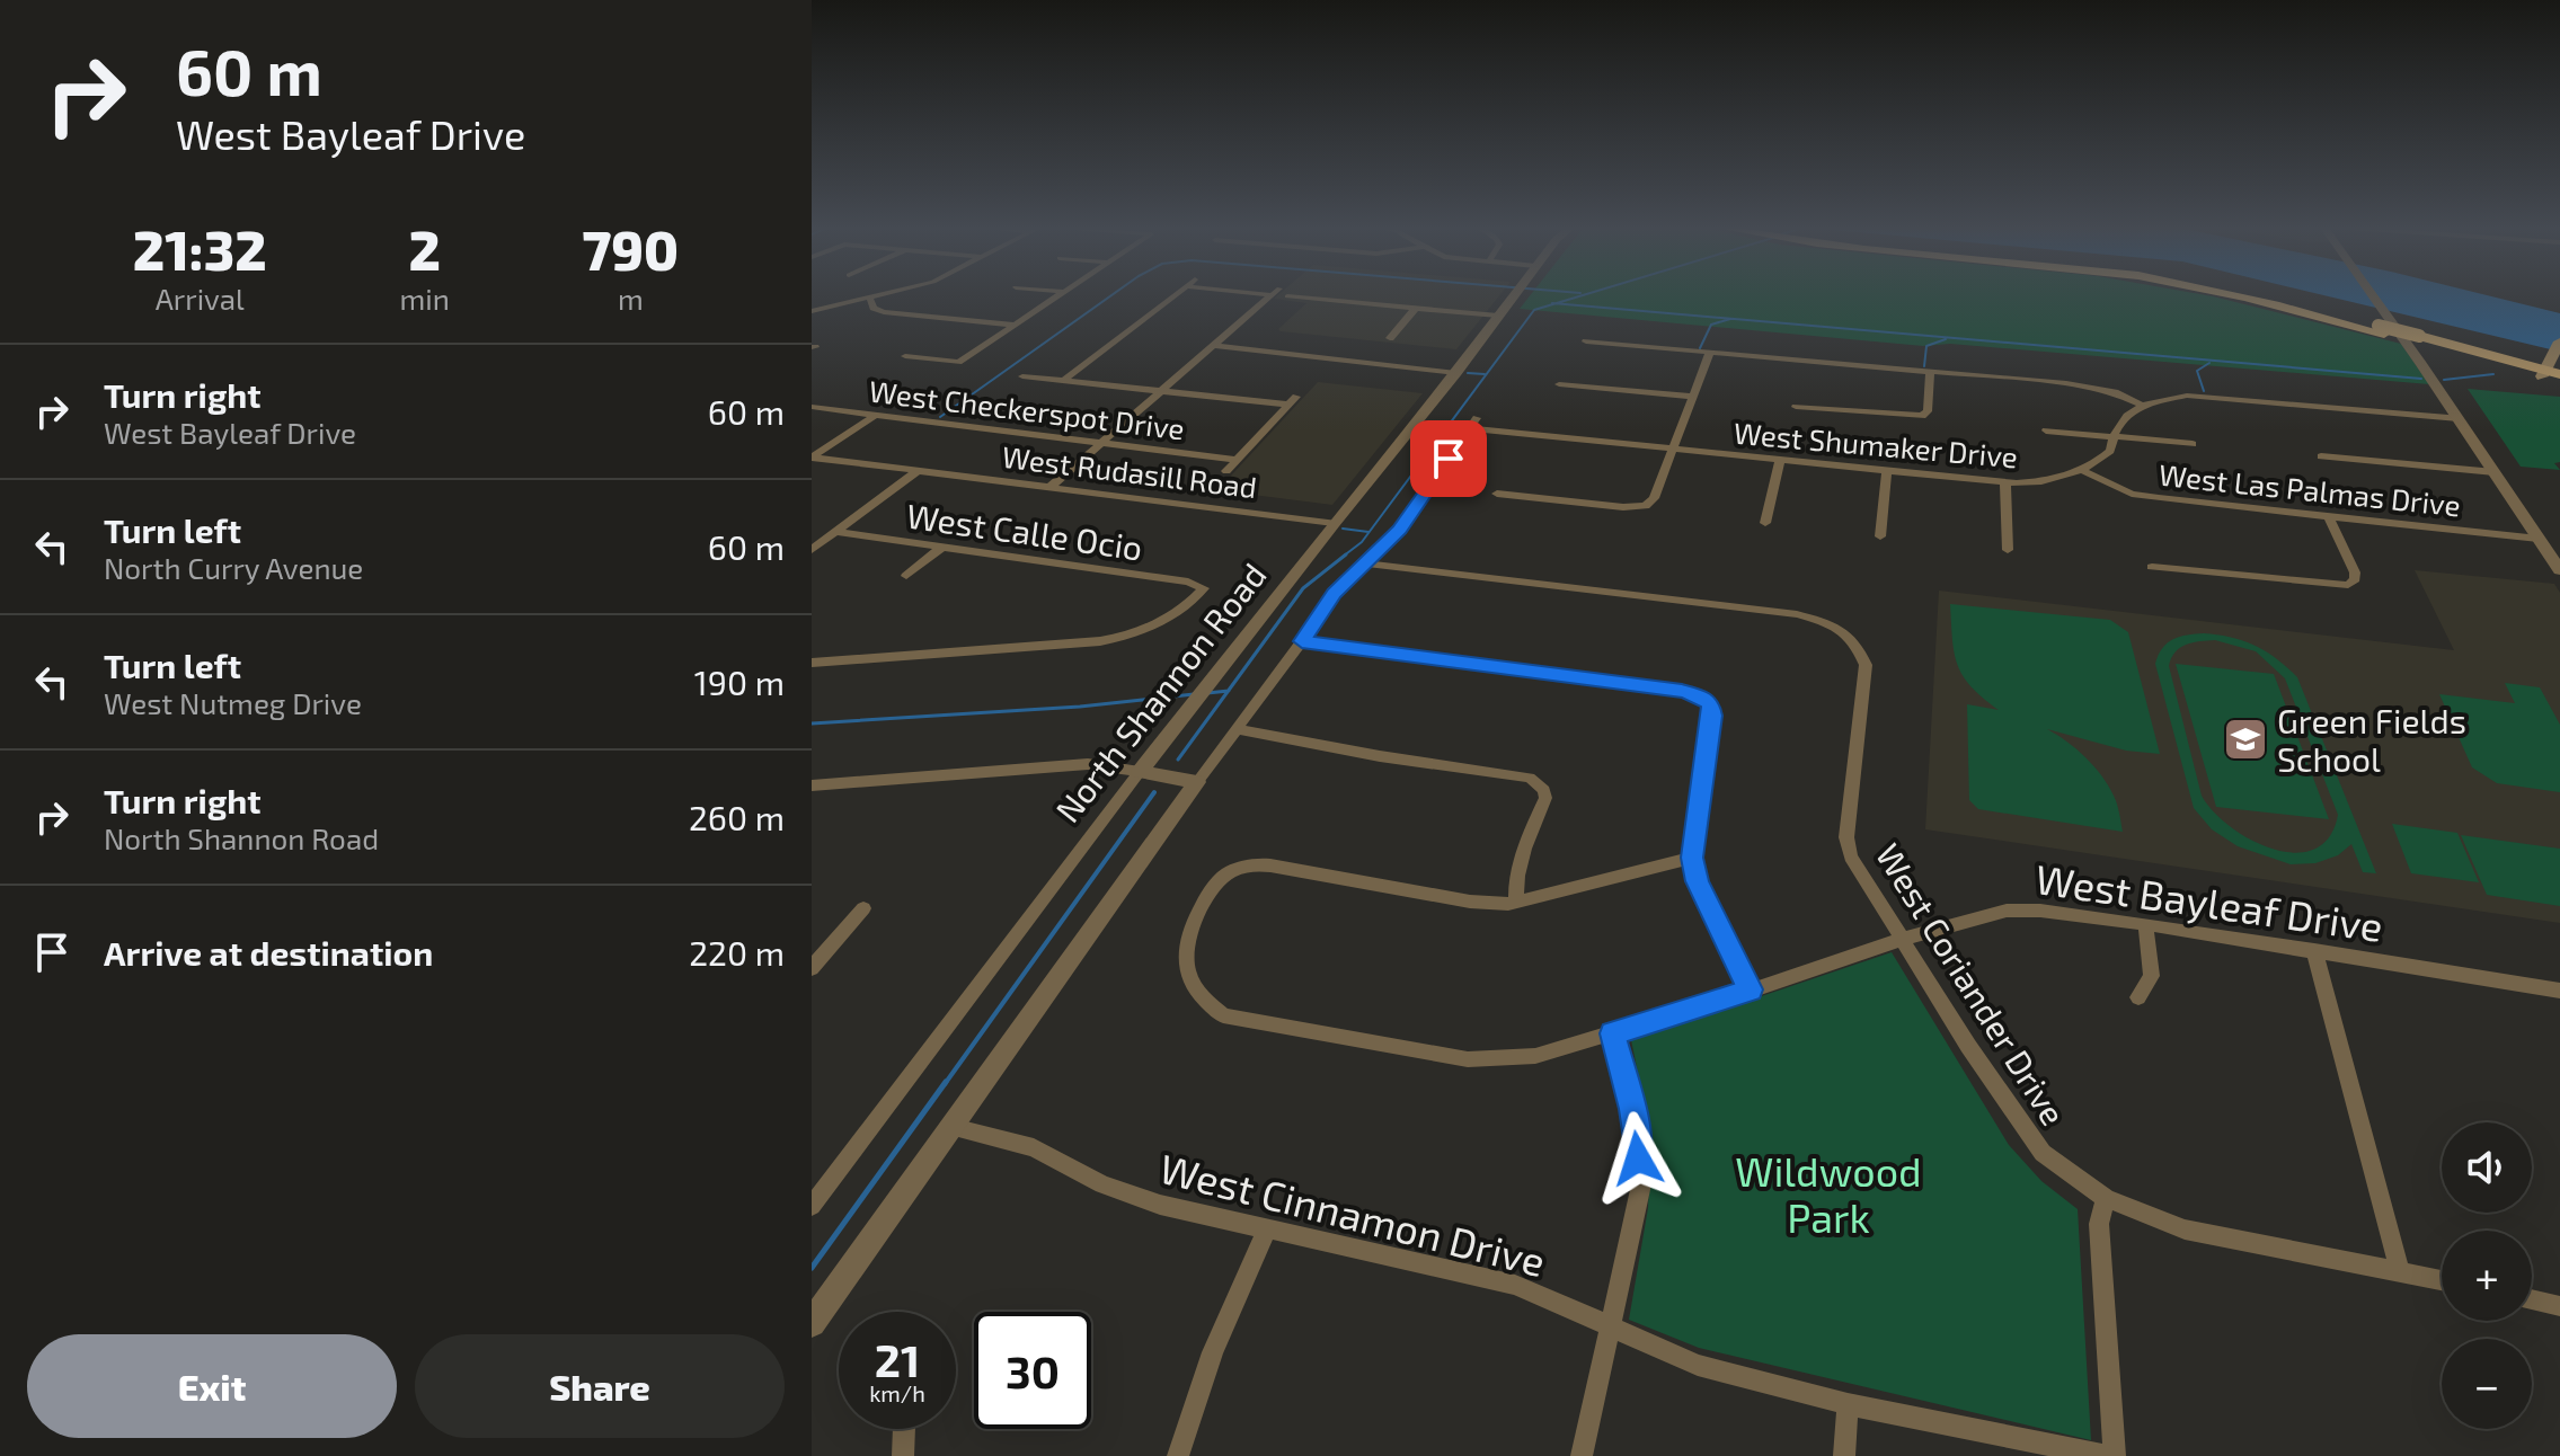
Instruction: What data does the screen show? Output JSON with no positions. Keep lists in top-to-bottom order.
{
  "streets": {
    "street": [
      "West Checkerspot Drive",
      "West Shumaker Drive",
      "West Rudasill Road",
      "West Las Palmas Drive",
      "West Calle Ocio",
      "North Shannon Road",
      "West Bayleaf Drive",
      "West Coriander Drive",
      "West Cinnamon Drive"
    ]
  },
  "crossings": [
    ["West Shumaker Drive", "West Las Palmas Drive"],
    ["West Shumaker Drive", "West Coriander Drive"],
    ["West Rudasill Road", "North Shannon Road"],
    ["West Bayleaf Drive", "West Coriander Drive"]
  ],
  "parks": ["Wildwood Park"],
  "places": {
    "school or university": ["Green Fields School"]
  },
  "page": {
    "turn": ["60 m", "West Bayleaf Drive"],
    "eta": [
      "21:32",
      "Arrival",
      "2",
      "min",
      "790",
      "m"
    ],
    "list": [
      {
        "name": "Turn right",
        "note": "West Bayleaf Drive",
        "value": "60 m"
      },
      {
        "name": "Turn left",
        "note": "North Curry Avenue",
        "value": "60 m"
      },
      {
        "name": "Turn left",
        "note": "West Nutmeg Drive",
        "value": "190 m"
      },
      {
        "name": "Turn right",
        "note": "North Shannon Road",
        "value": "260 m"
      },
      {
        "name": "Arrive at destination",
        "value": "220 m"
      }
    ],
    "map_buttons": ["+", "−"],
    "speed": "21 km/h",
    "limit": "30",
    "buttons": ["Exit", "Share"]
  }
}
